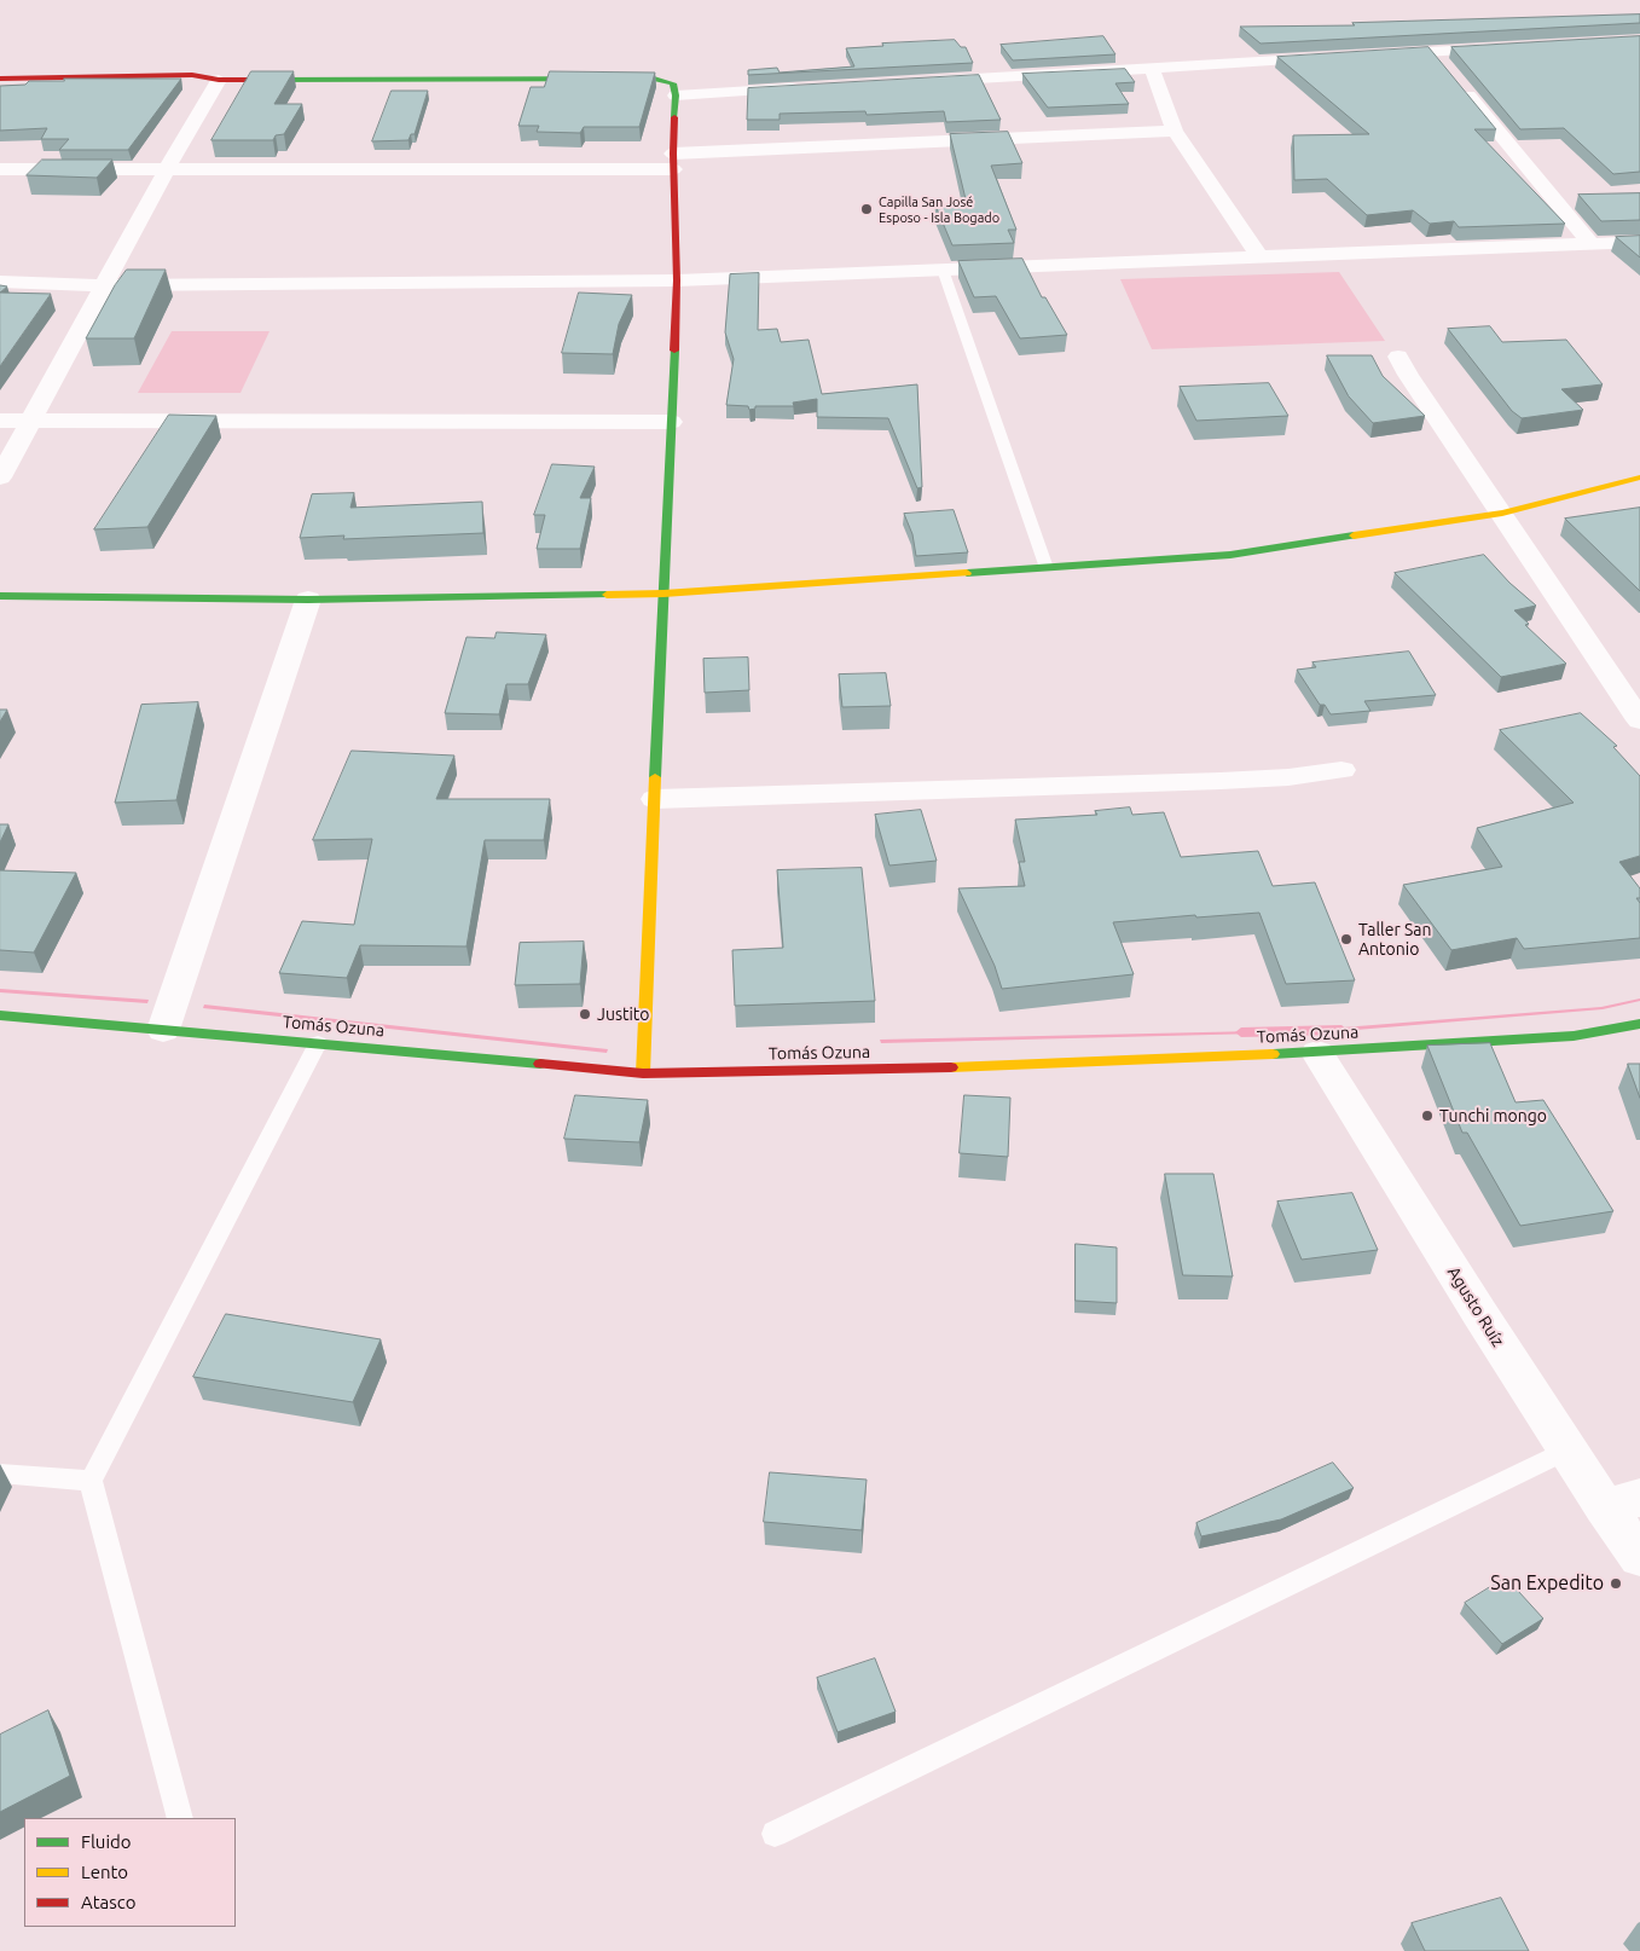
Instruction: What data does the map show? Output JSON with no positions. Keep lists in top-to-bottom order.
{
  "streets": {
    "street": ["Tomás Ozuna", "Agusto Ruíz"]
  },
  "crossings": [
    ["Tomás Ozuna", "Agusto Ruíz"]
  ],
  "places": [
    "Capilla San José Esposo - Isla Bogado",
    "Taller San Antonio",
    "Justito",
    "Tunchi mongo",
    "San Expedito"
  ],
  "legend": ["Fluido", "Lento", "Atasco"]
}
